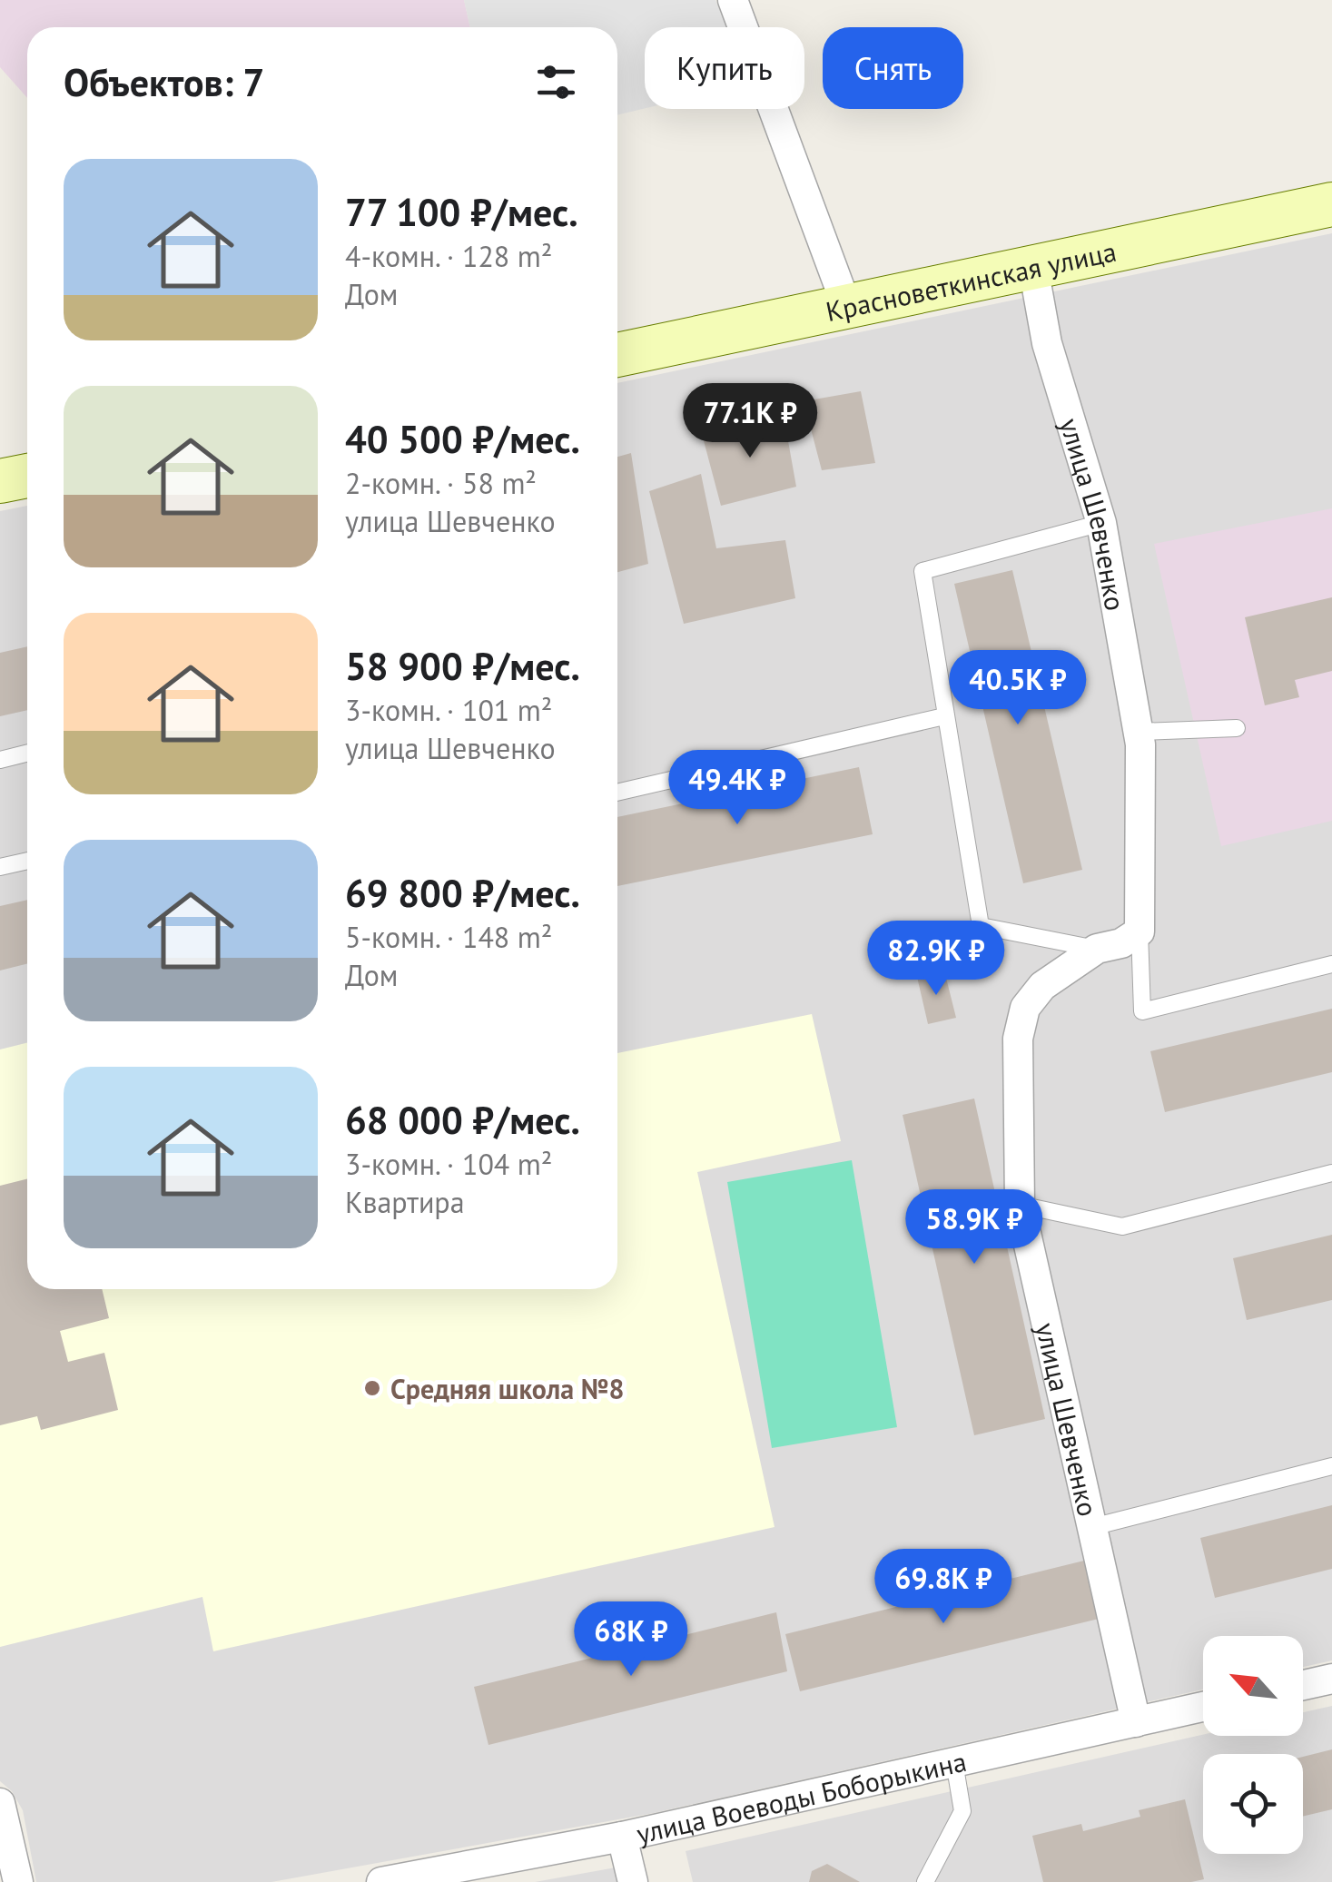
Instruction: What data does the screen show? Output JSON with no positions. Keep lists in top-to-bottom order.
{
  "streets": {
    "main road": ["Красноветкинская улица"],
    "street": ["улица Шевченко", "улица Воеводы Боборыкина"]
  },
  "crossings": [
    ["Красноветкинская улица", "улица Шевченко"],
    ["улица Шевченко", "улица Воеводы Боборыкина"]
  ],
  "places": ["Средняя школа №8"],
  "north": "top left",
  "page": {
    "chip": ["Купить", "Снять"],
    "heading": "Объектов: 7",
    "list": [
      {
        "name": "77 100 ₽/мес.",
        "note": "4-комн. · 128 m² · Дом"
      },
      {
        "name": "40 500 ₽/мес.",
        "note": "2-комн. · 58 m² · улица Шевченко"
      },
      {
        "name": "58 900 ₽/мес.",
        "note": "3-комн. · 101 m² · улица Шевченко"
      },
      {
        "name": "69 800 ₽/мес.",
        "note": "5-комн. · 148 m² · Дом"
      },
      {
        "name": "68 000 ₽/мес.",
        "note": "3-комн. · 104 m² · Квартира"
      }
    ],
    "price": [
      "77.1K ₽",
      "40.5K ₽",
      "49.4K ₽",
      "82.9K ₽",
      "58.9K ₽",
      "69.8K ₽",
      "68K ₽"
    ]
  }
}
